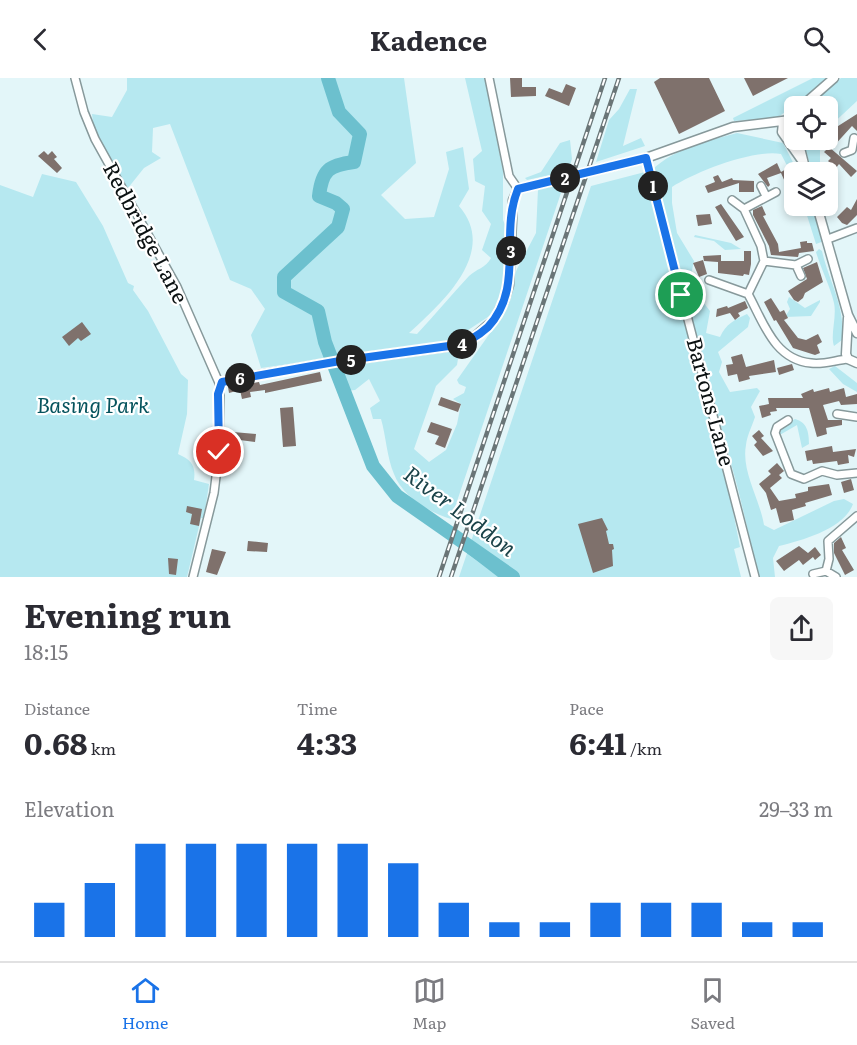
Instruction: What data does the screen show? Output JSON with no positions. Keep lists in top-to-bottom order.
{
  "streets": {
    "street": ["Redbridge Lane", "Bartons Lane"]
  },
  "water": ["River Loddon"],
  "parks": ["Basing Park"],
  "page": {
    "header": "Kadence",
    "pins": [
      "2",
      "1",
      "3",
      "4",
      "5",
      "6"
    ],
    "heading": ["Evening run", "18:15"],
    "stats": [
      ["Distance", "0.68 km"],
      ["Time", "4:33"],
      ["Pace", "6:41 /km"]
    ],
    "chart": ["Elevation", "29–33 m"],
    "tabs": ["Home", "Map", "Saved"]
  }
}
